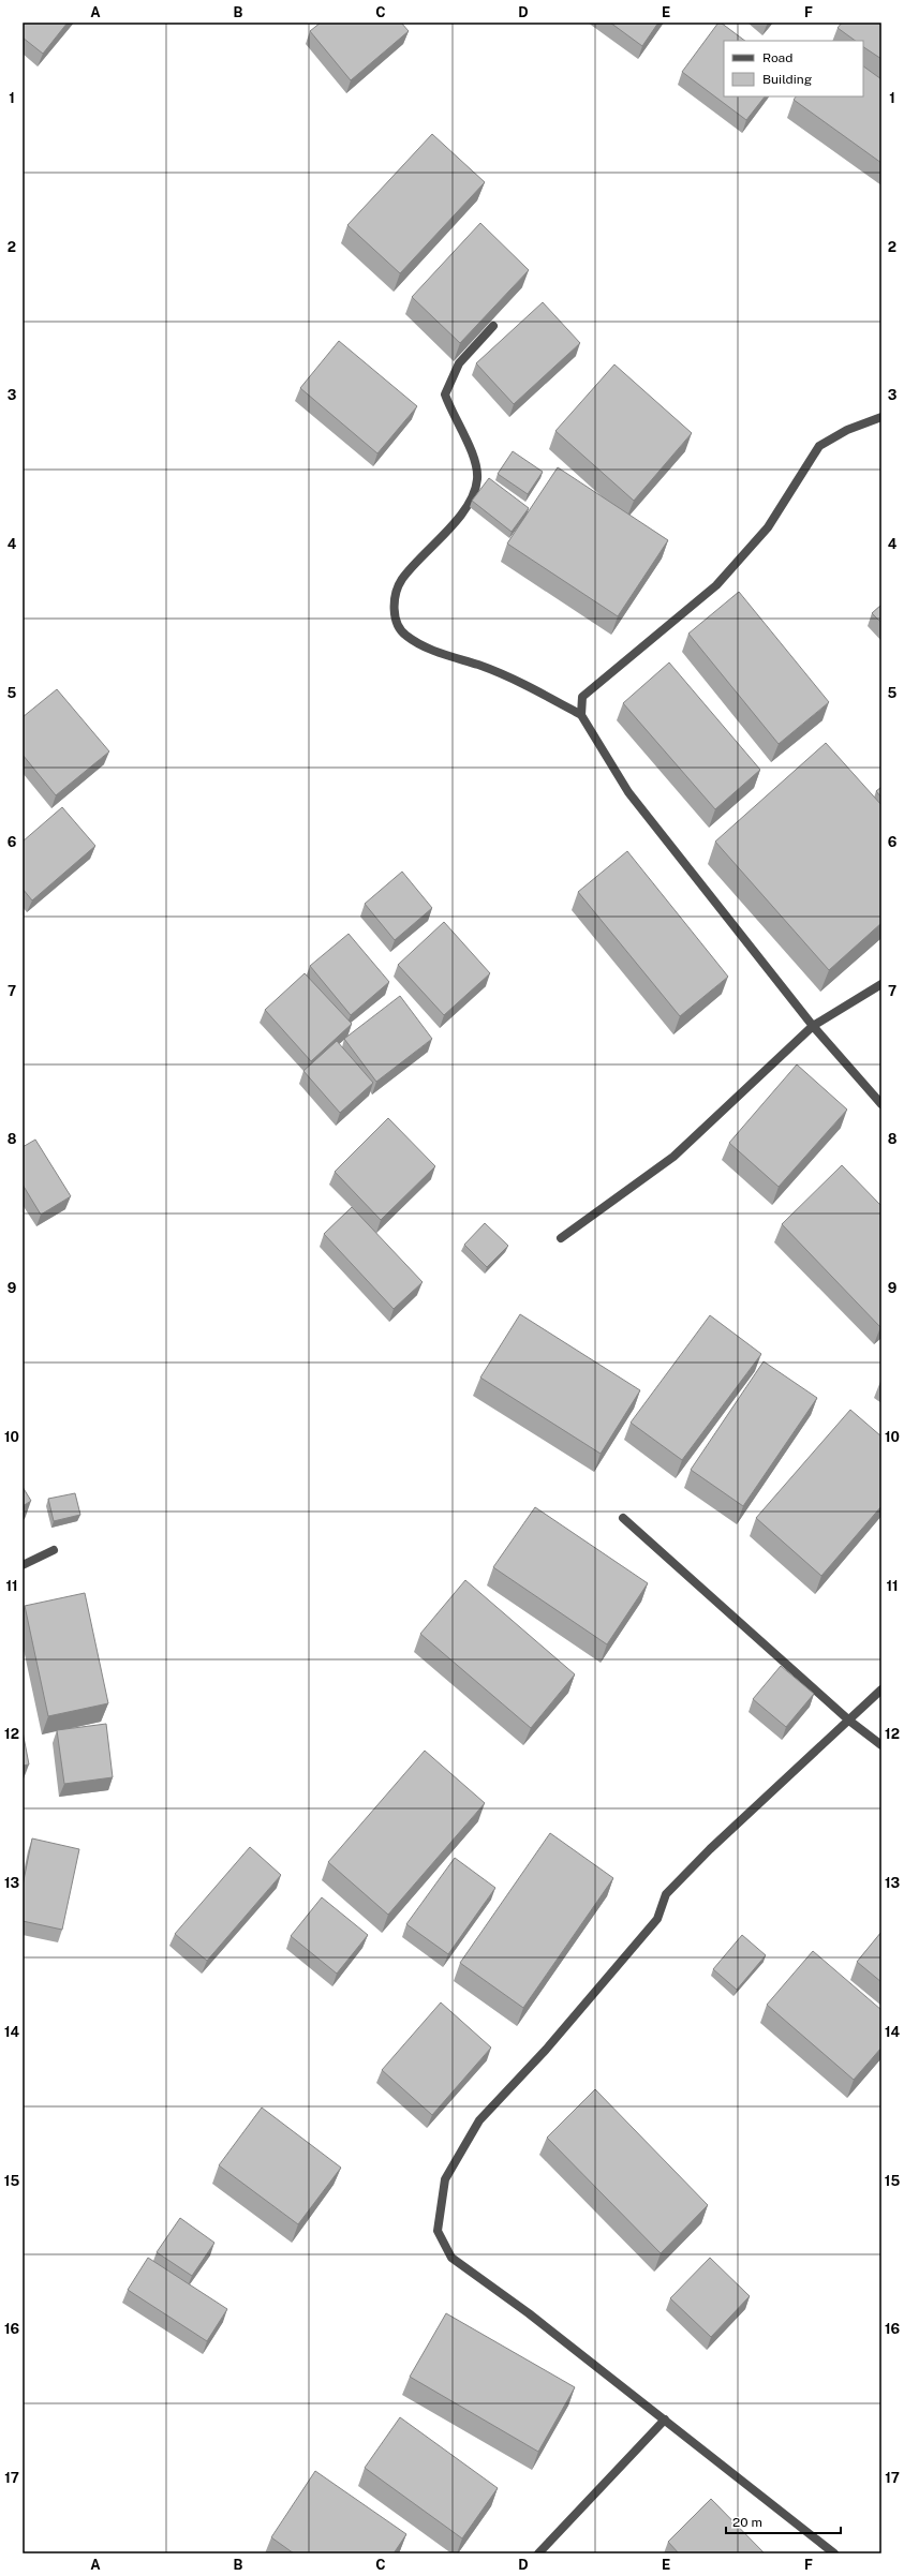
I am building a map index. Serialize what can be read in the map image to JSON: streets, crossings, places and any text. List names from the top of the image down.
{
  "legend": ["Road", "Building"],
  "scale_bar": "20 m",
  "grid": {
    "columns": [
      "A",
      "B",
      "C",
      "D",
      "E",
      "F"
    ],
    "rows": [
      "1",
      "2",
      "3",
      "4",
      "5",
      "6",
      "7",
      "8",
      "9",
      "10",
      "11",
      "12",
      "13",
      "14",
      "15",
      "16",
      "17"
    ]
  }
}
